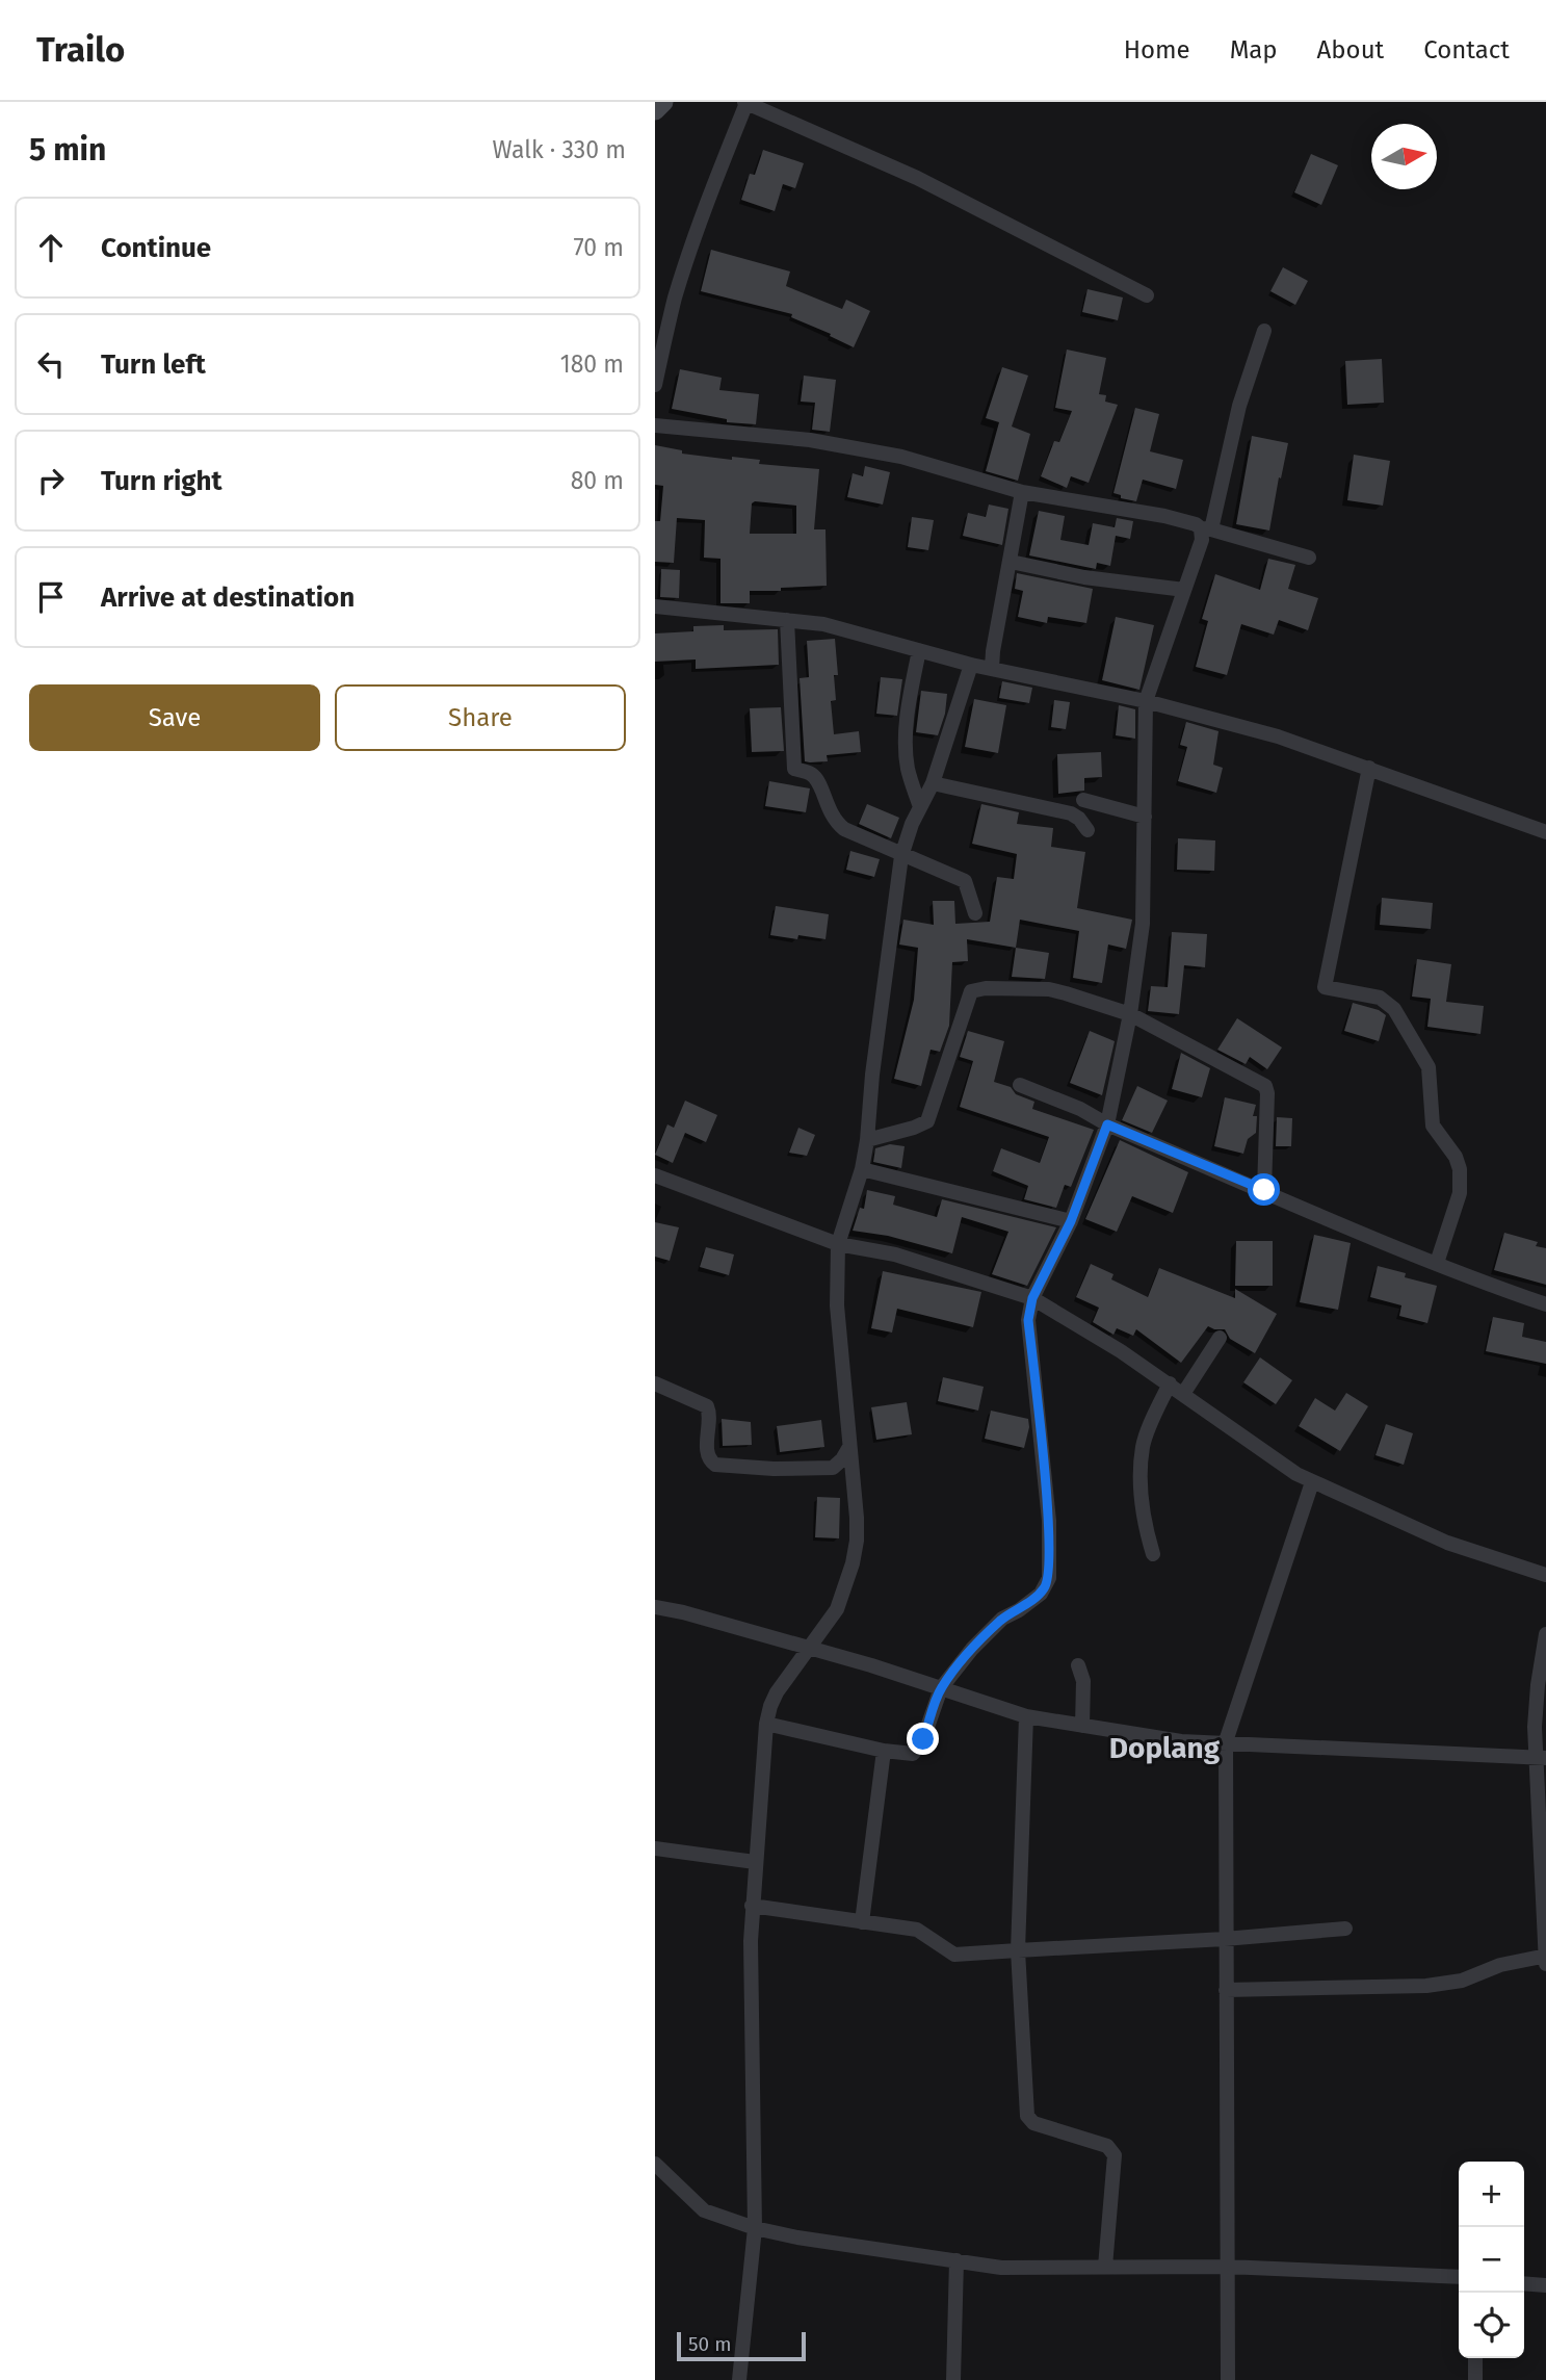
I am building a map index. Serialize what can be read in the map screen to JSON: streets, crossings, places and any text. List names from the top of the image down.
{
  "districts": ["Doplang"],
  "scale_bar": "50 m",
  "north": "right",
  "page": {
    "header": "Trailo",
    "nav": [
      "Home",
      "Map",
      "About",
      "Contact"
    ],
    "heading": ["5 min", "Walk · 330 m"],
    "list": [
      ["Continue", "70 m"],
      ["Turn left", "180 m"],
      ["Turn right", "80 m"],
      "Arrive at destination"
    ],
    "buttons": ["Save", "Share"],
    "map_buttons": ["+", "−"],
    "scale": "50 m"
  }
}
